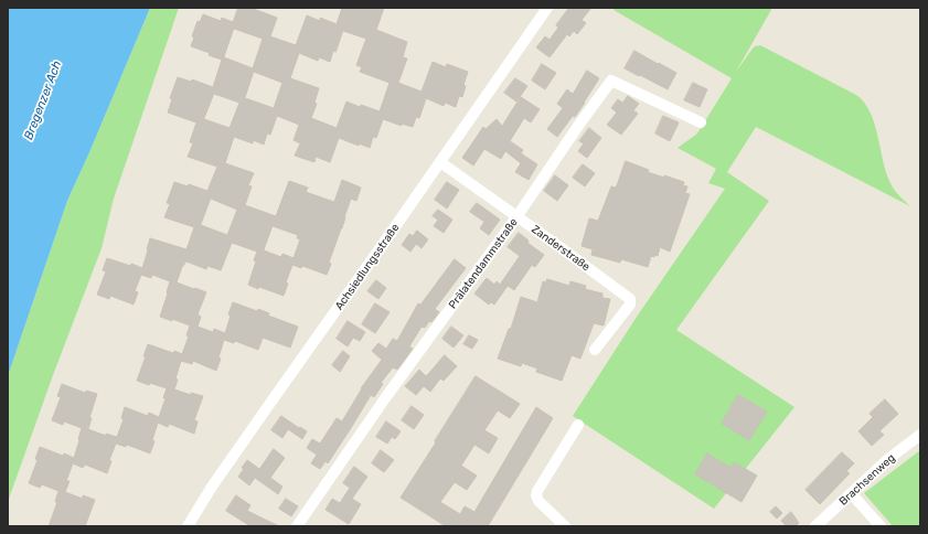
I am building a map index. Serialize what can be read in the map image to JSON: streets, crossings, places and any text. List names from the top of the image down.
{
  "streets": {
    "street": [
      "Zanderstraße",
      "Prälatendammstraße",
      "Achsiedlungsstraße",
      "Brachsenweg"
    ]
  },
  "crossings": [
    ["Zanderstraße", "Prälatendammstraße"],
    ["Zanderstraße", "Achsiedlungsstraße"]
  ],
  "water": ["Bregenzer Ach"]
}
